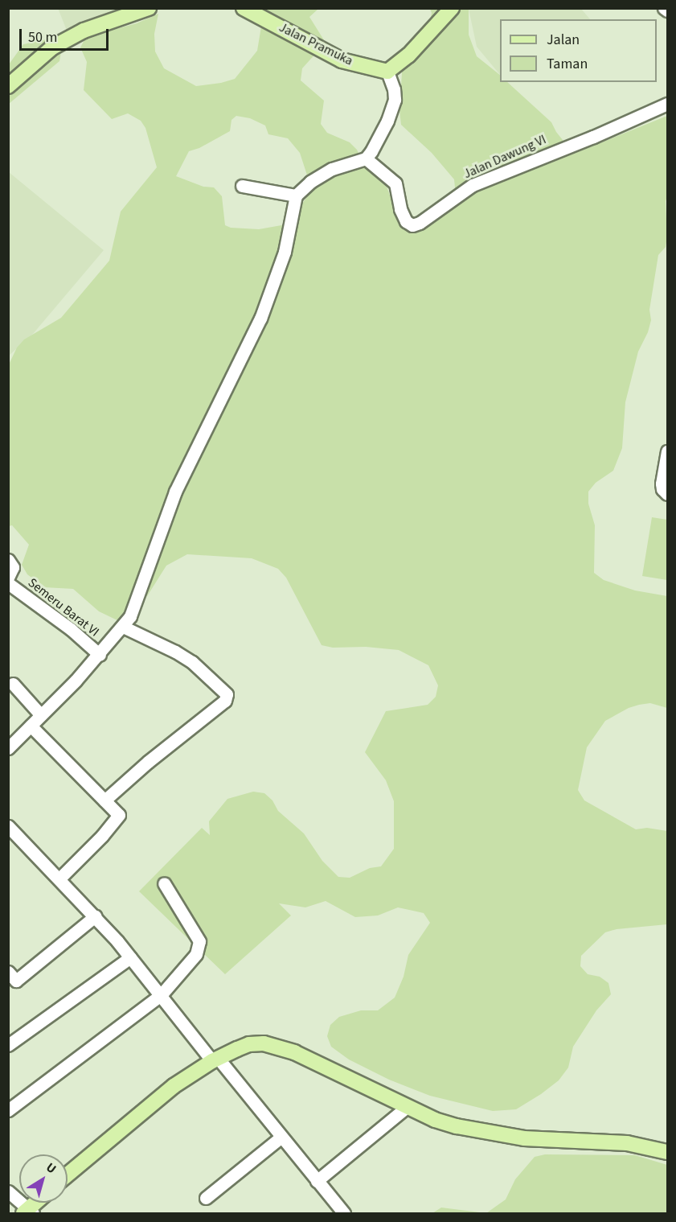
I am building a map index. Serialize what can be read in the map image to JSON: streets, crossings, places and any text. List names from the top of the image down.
{
  "streets": {
    "main road": ["Jalan Pramuka"],
    "street": ["Jalan Dawung VI", "Semeru Barat VI"]
  },
  "legend": ["Jalan", "Taman"],
  "scale_bar": "50 m",
  "north": "top right"
}
